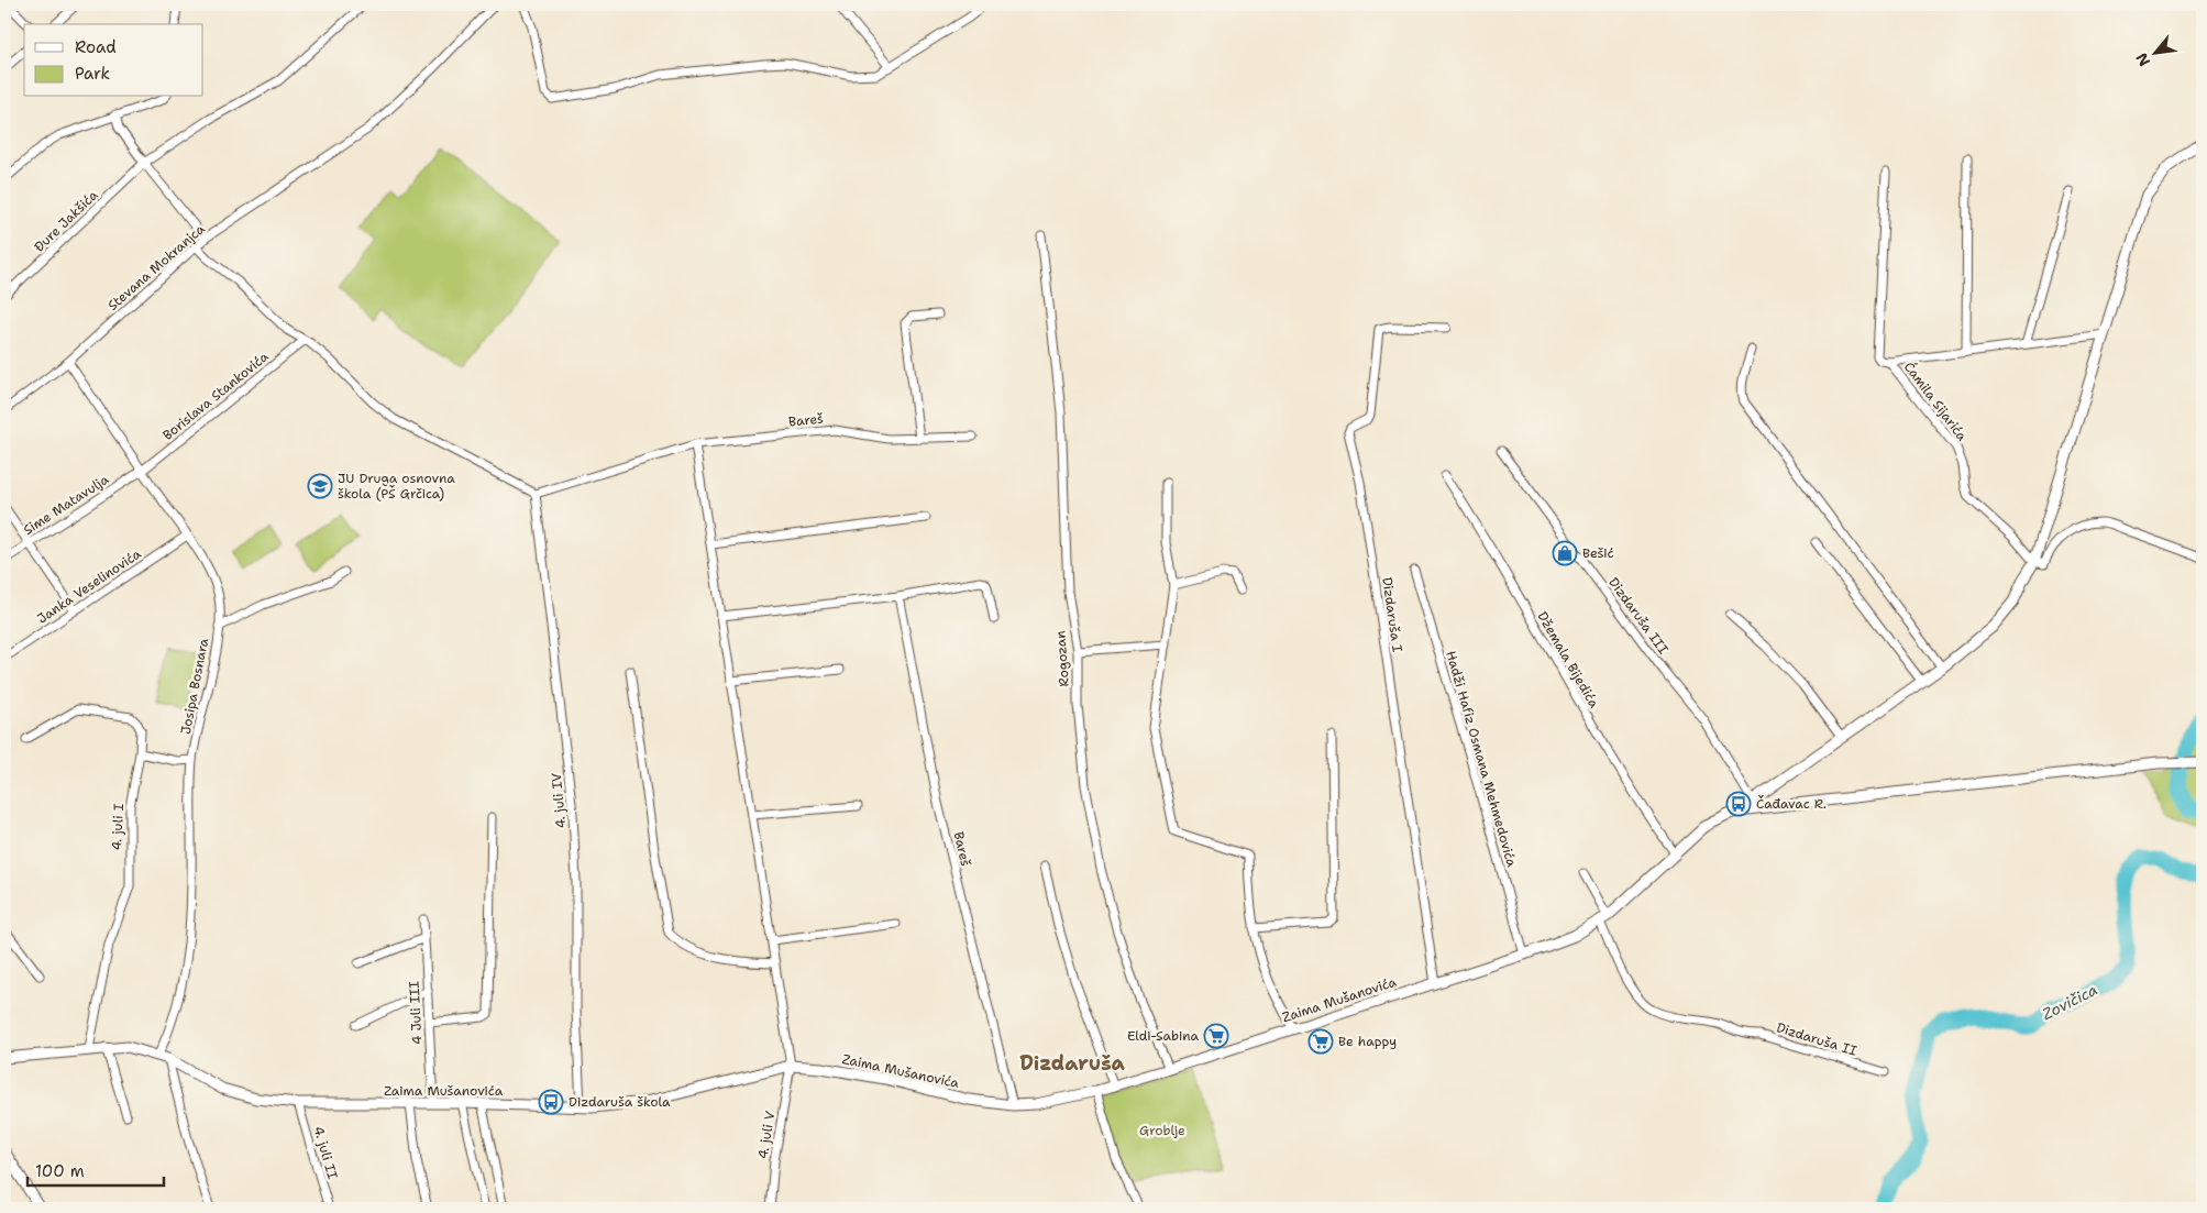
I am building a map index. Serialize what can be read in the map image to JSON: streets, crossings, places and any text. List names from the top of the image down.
{
  "streets": {
    "street": [
      "Đure Jakšića",
      "Stevana Mokranjca",
      "Borislava Stankovića",
      "Ćamila Sijarića",
      "Bareš",
      "Sime Matavulja",
      "Janka Veselinovića",
      "Dizdaruša I",
      "Dizdaruša III",
      "Rogozan",
      "Džemala Bijedića",
      "Josipa Bosnara",
      "Hadži Hafiz Osmana Mehmedovića",
      "4. juli IV",
      "4. juli I",
      "Zaima Mušanovića",
      "4 Juli III",
      "Dizdaruša II",
      "4. juli V",
      "4. juli II"
    ]
  },
  "crossings": [
    ["Stevana Mokranjca", "Josipa Bosnara"],
    ["Borislava Stankovića", "Sime Matavulja"],
    ["Borislava Stankovića", "Josipa Bosnara"],
    ["Ćamila Sijarića", "Zaima Mušanovića"],
    ["Bareš", "4. juli IV"],
    ["Bareš", "Zaima Mušanovića"],
    ["Sime Matavulja", "Josipa Bosnara"],
    ["Janka Veselinovića", "Josipa Bosnara"],
    ["Dizdaruša I", "Zaima Mušanovića"],
    ["Dizdaruša III", "Zaima Mušanovića"],
    ["Rogozan", "Zaima Mušanovića"],
    ["Džemala Bijedića", "Zaima Mušanovića"],
    ["Josipa Bosnara", "Zaima Mušanovića"],
    ["Hadži Hafiz Osmana Mehmedovića", "Zaima Mušanovića"],
    ["4. juli IV", "Zaima Mušanovića"],
    ["4. juli I", "Zaima Mušanovića"],
    ["Zaima Mušanovića", "4 Juli III"],
    ["Zaima Mušanovića", "Dizdaruša II"],
    ["Zaima Mušanovića", "4. juli V"],
    ["Zaima Mušanovića", "4. juli II"]
  ],
  "districts": ["Dizdaruša"],
  "water": ["Zovičica"],
  "parks": ["Groblje"],
  "places": {
    "school or university": ["JU Druga osnovna škola (PŠ Grčica)"],
    "shop": ["Bešić"],
    "bus stop": ["Čađavac R.", "Dizdaruša škola"],
    "supermarket": ["Eldi-Sabina", "Be happy"]
  },
  "legend": ["Road", "Park"],
  "scale_bar": "100 m",
  "north": "bottom left"
}
